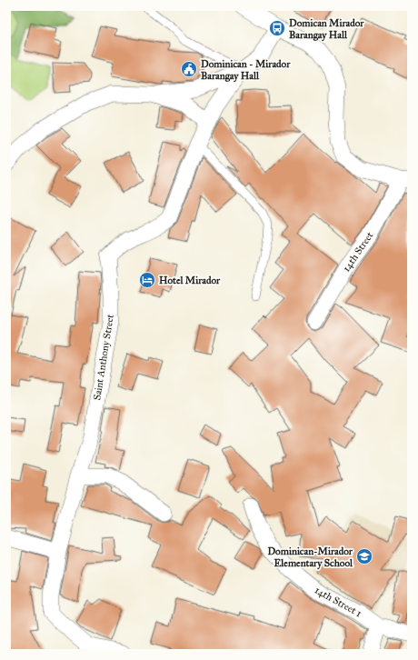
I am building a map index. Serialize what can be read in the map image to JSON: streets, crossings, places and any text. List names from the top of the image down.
{
  "streets": {
    "street": ["14th Street", "Saint Anthony Street", "14th Street 1"]
  },
  "places": {
    "bus stop": ["Domican Mirador Barangay Hall"],
    "public building": ["Dominican - Mirador Barangay Hall"],
    "hotel": ["Hotel Mirador"],
    "school or university": ["Dominican-Mirador Elementary School"]
  }
}
